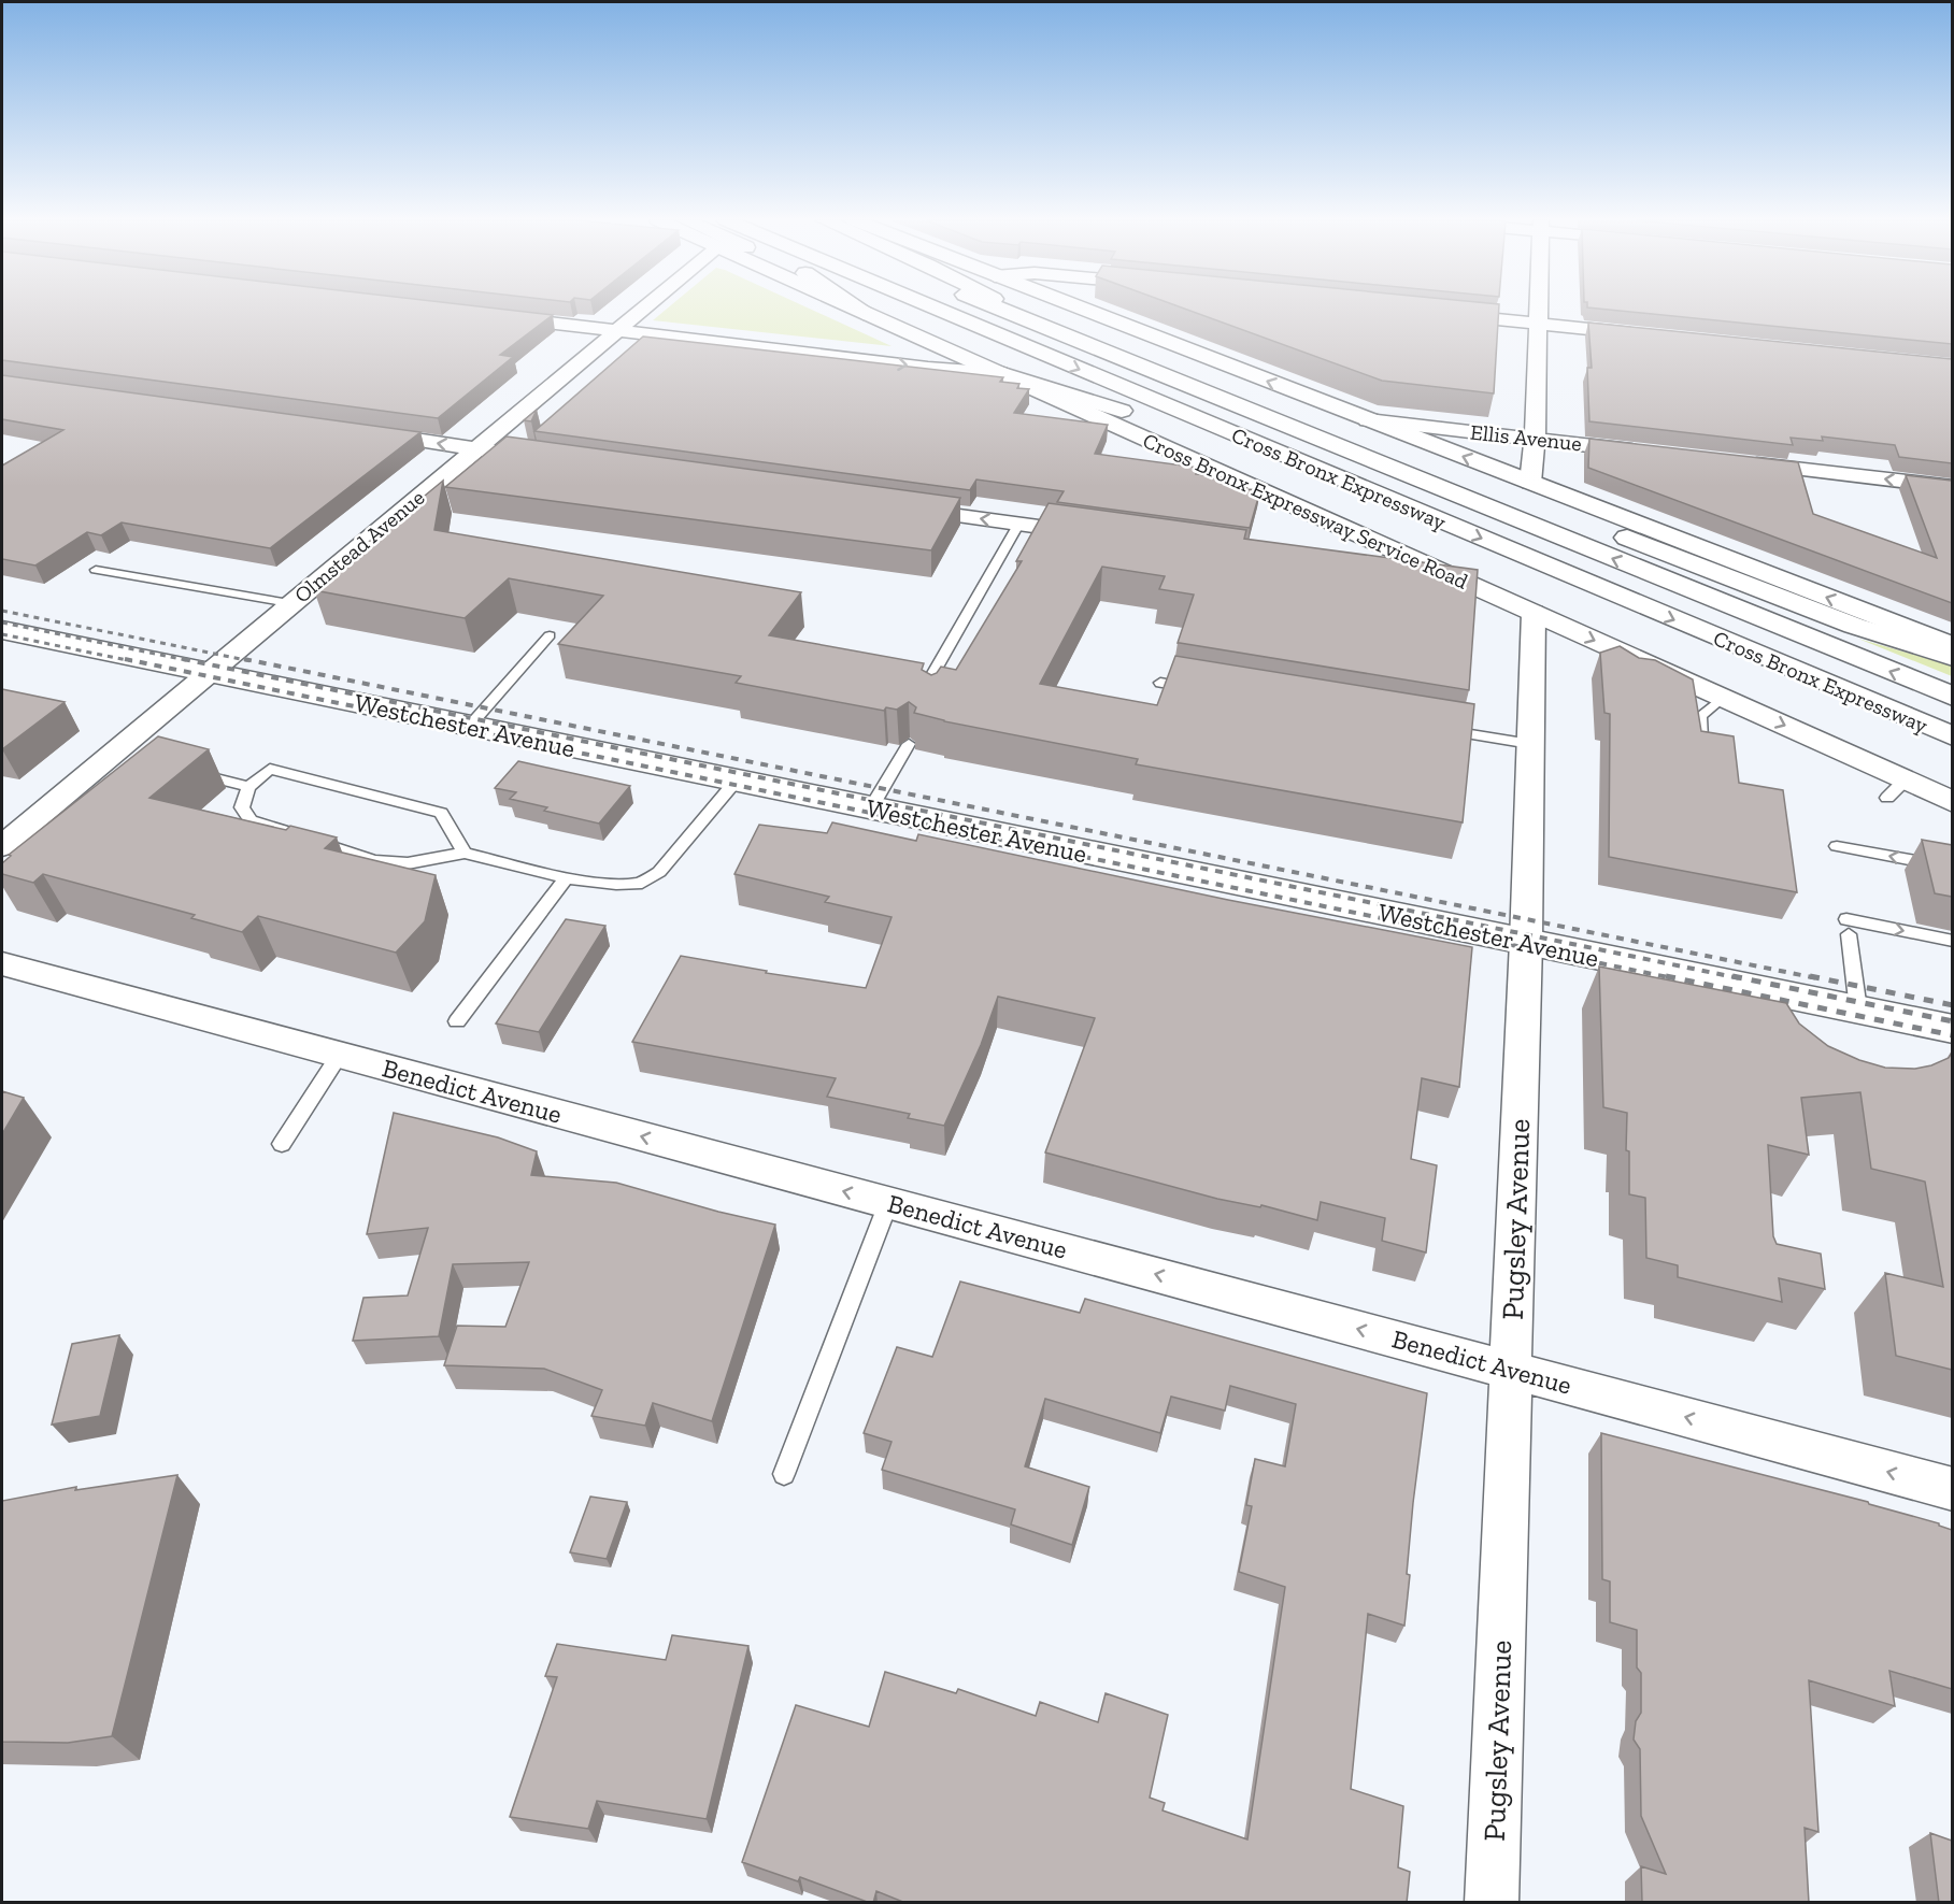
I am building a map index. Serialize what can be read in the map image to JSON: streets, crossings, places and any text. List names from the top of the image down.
{
  "streets": {
    "main road": ["Cross Bronx Expressway", "Cross Bronx Expressway Service Road", "Westchester Avenue"],
    "street": [
      "Ellis Avenue",
      "Olmstead Avenue",
      "Benedict Avenue",
      "Pugsley Avenue"
    ]
  },
  "crossings": [
    ["Cross Bronx Expressway Service Road", "Pugsley Avenue"],
    ["Olmstead Avenue", "Westchester Avenue"],
    ["Westchester Avenue", "Pugsley Avenue"],
    ["Benedict Avenue", "Pugsley Avenue"]
  ],
  "one_way": ["Benedict Avenue"]
}
